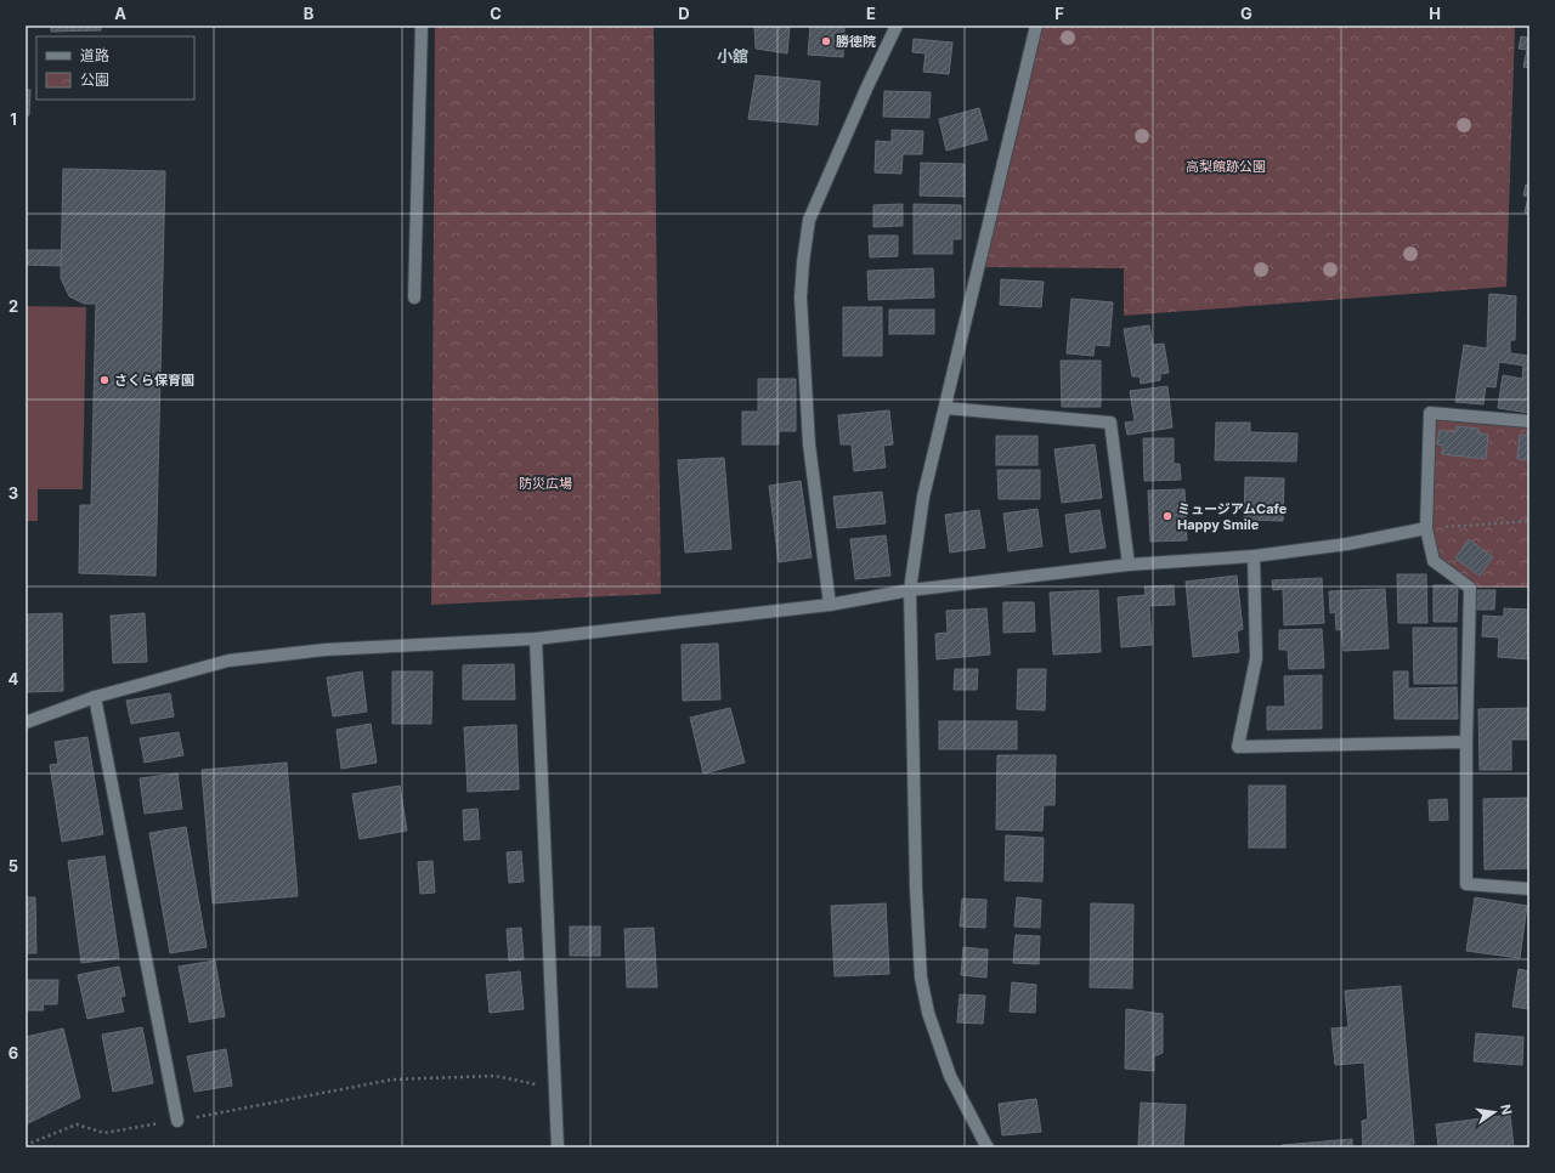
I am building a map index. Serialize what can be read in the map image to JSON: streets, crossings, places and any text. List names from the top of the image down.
{
  "districts": ["小舘"],
  "parks": ["高梨館跡公園", "防災広場"],
  "places": ["勝徳院", "さくら保育園", "ミュージアムCafe Happy Smile"],
  "legend": ["道路", "公園"],
  "north": "right",
  "grid": {
    "columns": [
      "A",
      "B",
      "C",
      "D",
      "E",
      "F",
      "G",
      "H"
    ],
    "rows": [
      "1",
      "2",
      "3",
      "4",
      "5",
      "6"
    ]
  }
}
